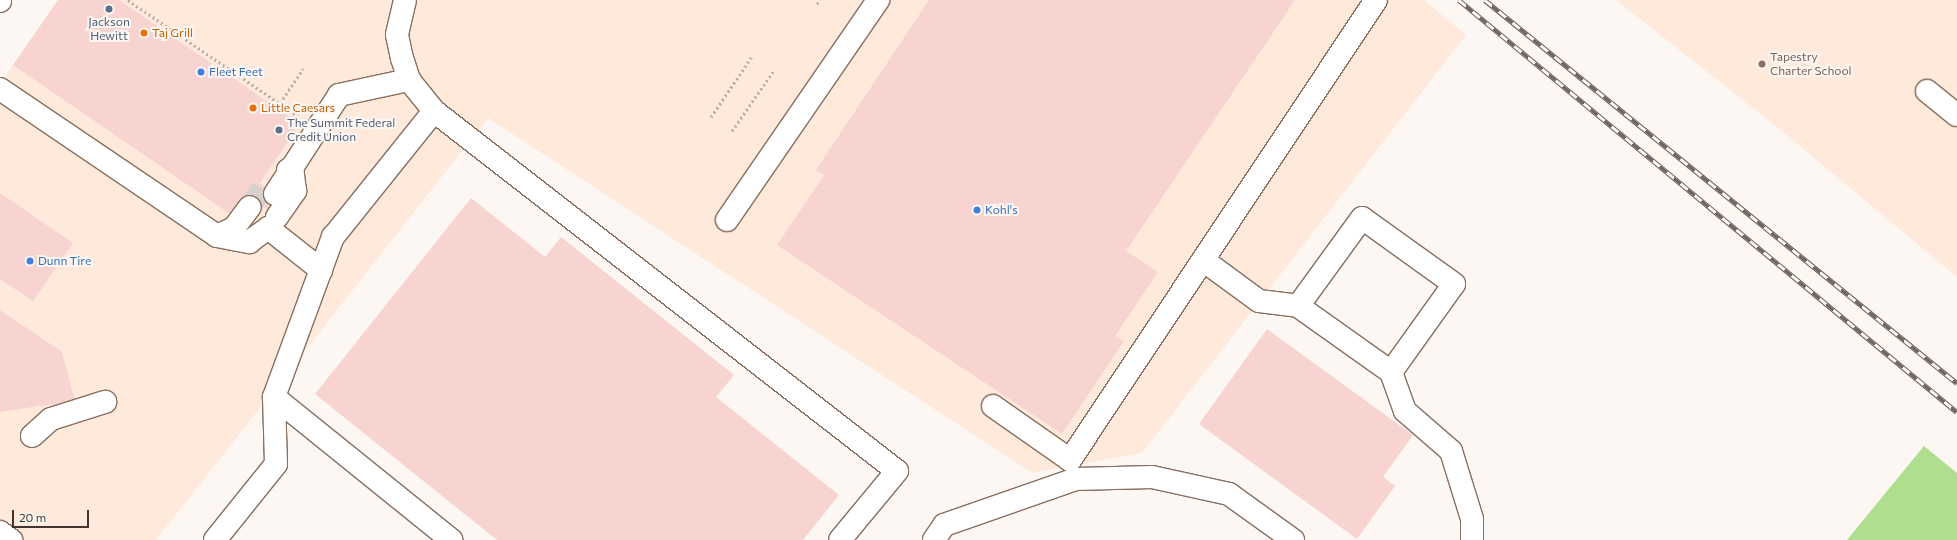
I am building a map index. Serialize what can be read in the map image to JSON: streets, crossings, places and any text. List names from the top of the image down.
{
  "places": [
    "Jackson Hewitt",
    "Taj Grill",
    "Tapestry Charter School",
    "Fleet Feet",
    "Little Caesars",
    "The Summit Federal Credit Union",
    "Kohl's",
    "Dunn Tire"
  ],
  "scale_bar": "20 m"
}
